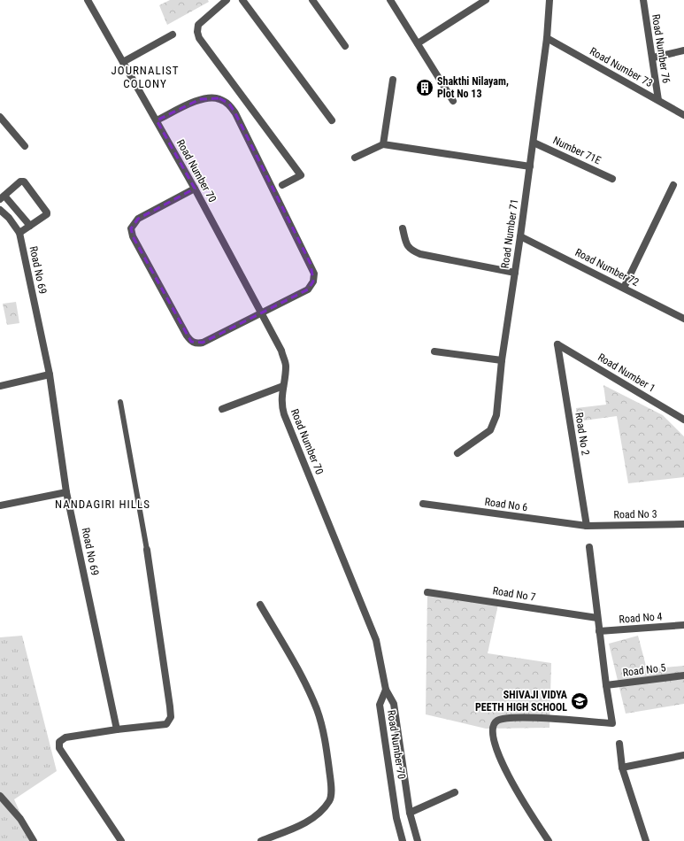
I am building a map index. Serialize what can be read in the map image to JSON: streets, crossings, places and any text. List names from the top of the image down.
{
  "streets": {
    "street": [
      "Road Number 76",
      "Road Number 73",
      "Number 71E",
      "Road Number 70",
      "Road Number 71",
      "Road Number 72",
      "Road No 69",
      "Road Number 1",
      "Road No 2",
      "Road No 6",
      "Road No 3",
      "Road No 7",
      "Road No 4",
      "Road No 5"
    ]
  },
  "crossings": [
    ["Road Number 76", "Road Number 73"],
    ["Road Number 73", "Road Number 71"],
    ["Number 71E", "Road Number 71"],
    ["Road Number 71", "Road Number 72"],
    ["Road Number 1", "Road No 2"],
    ["Road No 2", "Road No 6"],
    ["Road No 2", "Road No 3"],
    ["Road No 6", "Road No 3"]
  ],
  "districts": ["JOURNALIST COLONY", "NANDAGIRI HILLS"],
  "places": {
    "building": ["Shakthi Nilayam, Plot No 13"],
    "school or university": ["SHIVAJI VIDYA PEETH HIGH SCHOOL"]
  }
}
